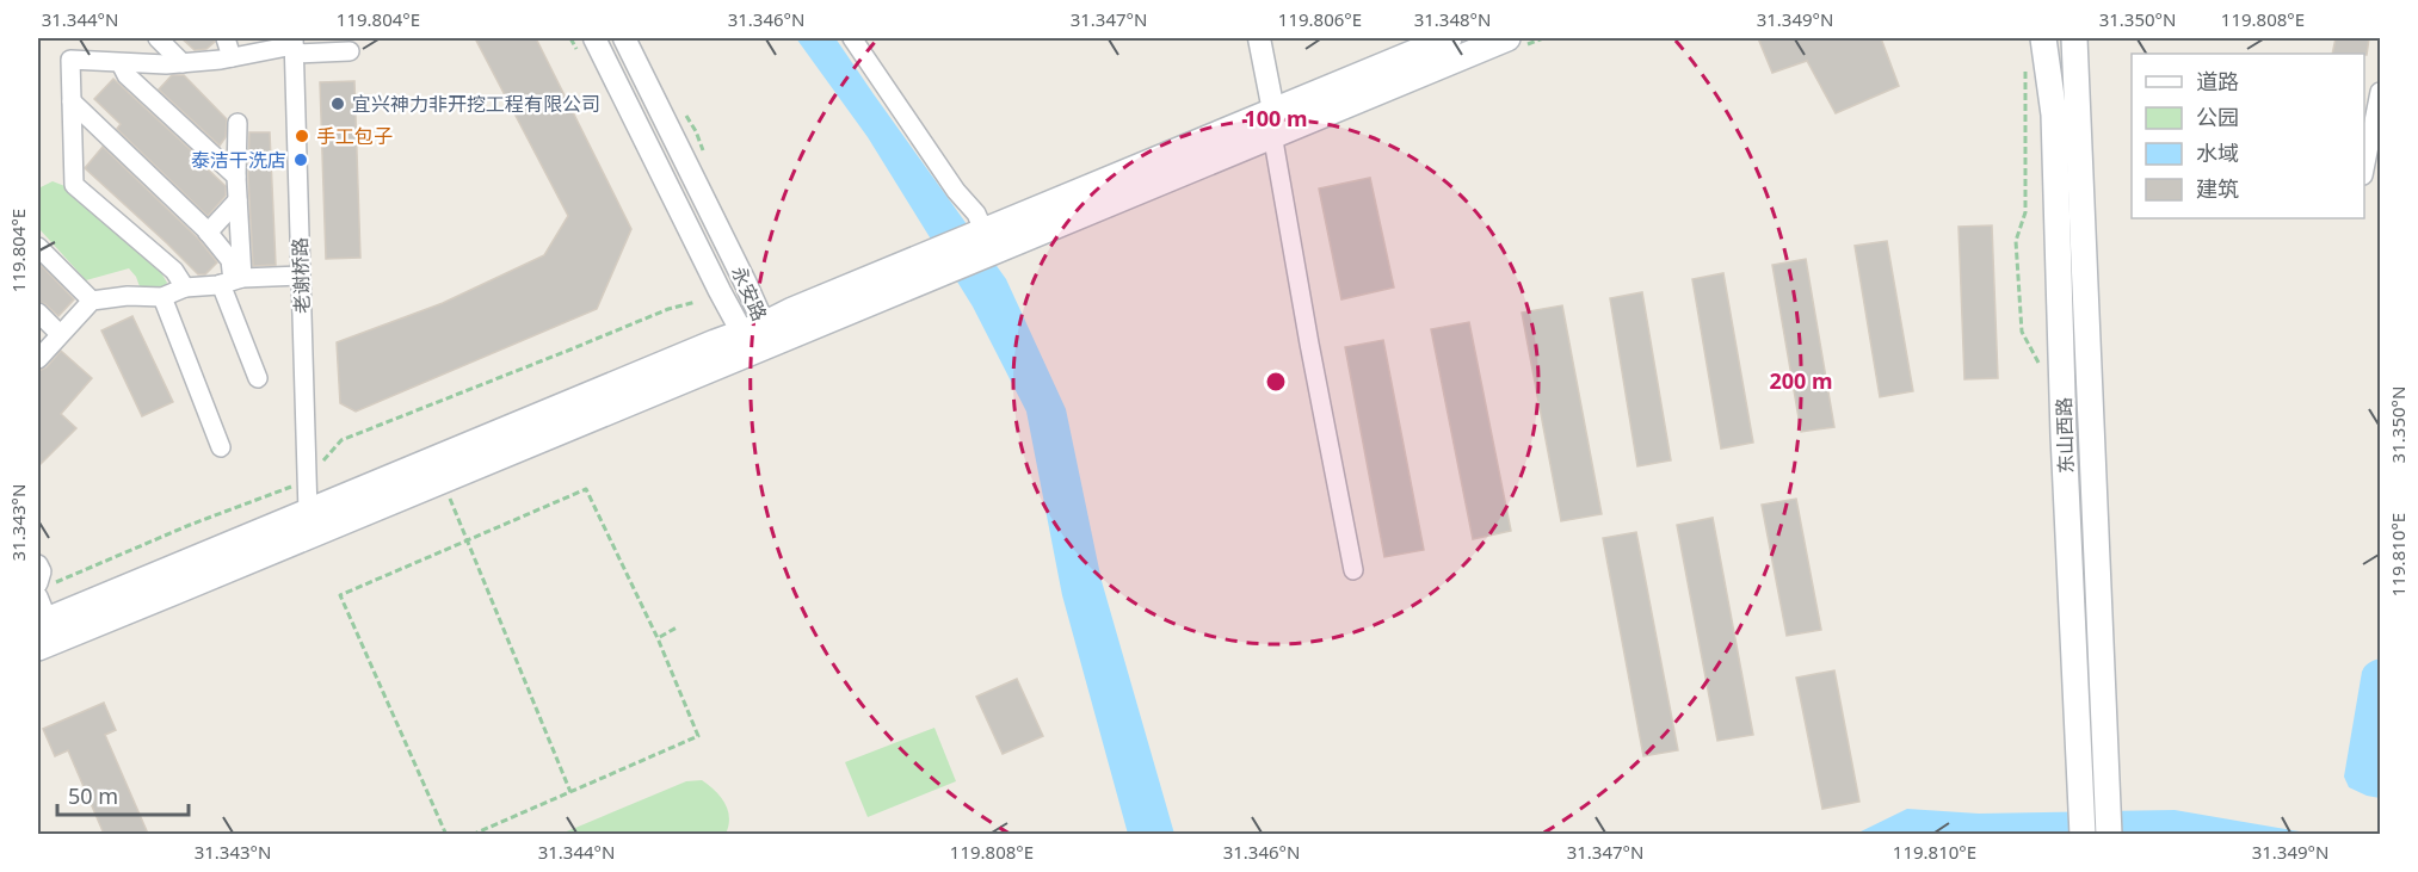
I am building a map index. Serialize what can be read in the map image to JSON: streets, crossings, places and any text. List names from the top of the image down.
{
  "streets": {
    "main road": ["东山西路"],
    "street": ["老谢桥路", "永安路"]
  },
  "places": ["宜兴神力非开挖工程有限公司", "手工包子", "泰洁干洗店"],
  "legend": [
    "道路",
    "公园",
    "水域",
    "建筑"
  ],
  "scale_bar": "50 m",
  "coordinates": [
    "31.344°N",
    "119.804°E",
    "31.346°N",
    "31.347°N",
    "119.806°E",
    "31.348°N",
    "31.349°N",
    "31.350°N",
    "119.808°E",
    "31.343°N",
    "119.810°E"
  ],
  "rings": ["100 m", "200 m"]
}
